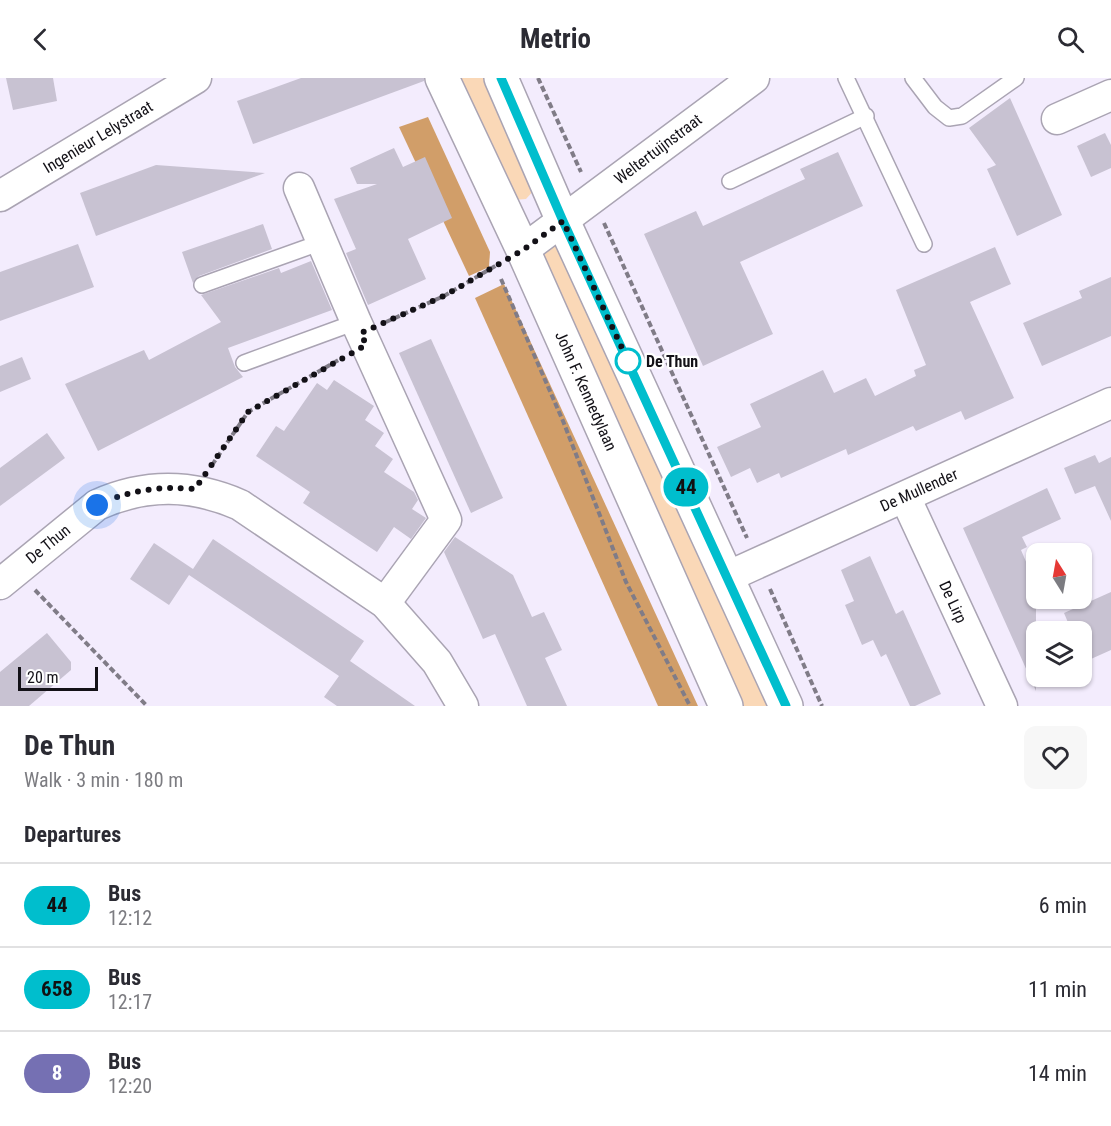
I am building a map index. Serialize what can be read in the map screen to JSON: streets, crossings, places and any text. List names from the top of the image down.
{
  "streets": {
    "street": [
      "Ingenieur Lelystraat",
      "Weltertuijnstraat",
      "John F. Kennedylaan",
      "De Mullender",
      "De Thun",
      "De Lirp"
    ]
  },
  "crossings": [
    ["Weltertuijnstraat", "John F. Kennedylaan"],
    ["De Mullender", "De Lirp"]
  ],
  "places": ["De Thun"],
  "lines": ["bus line 44"],
  "scale_bar": "20 m",
  "north": "top",
  "page": {
    "header": "Metrio",
    "on_map": "44",
    "scale": "20 m",
    "heading": [
      ["De Thun", "Walk · 3 min · 180 m"],
      "Departures"
    ],
    "list": [
      {
        "mark": "44",
        "name": "Bus",
        "note": "12:12",
        "value": "6 min"
      },
      {
        "mark": "658",
        "name": "Bus",
        "note": "12:17",
        "value": "11 min"
      },
      {
        "mark": "8",
        "name": "Bus",
        "note": "12:20",
        "value": "14 min"
      }
    ]
  }
}
